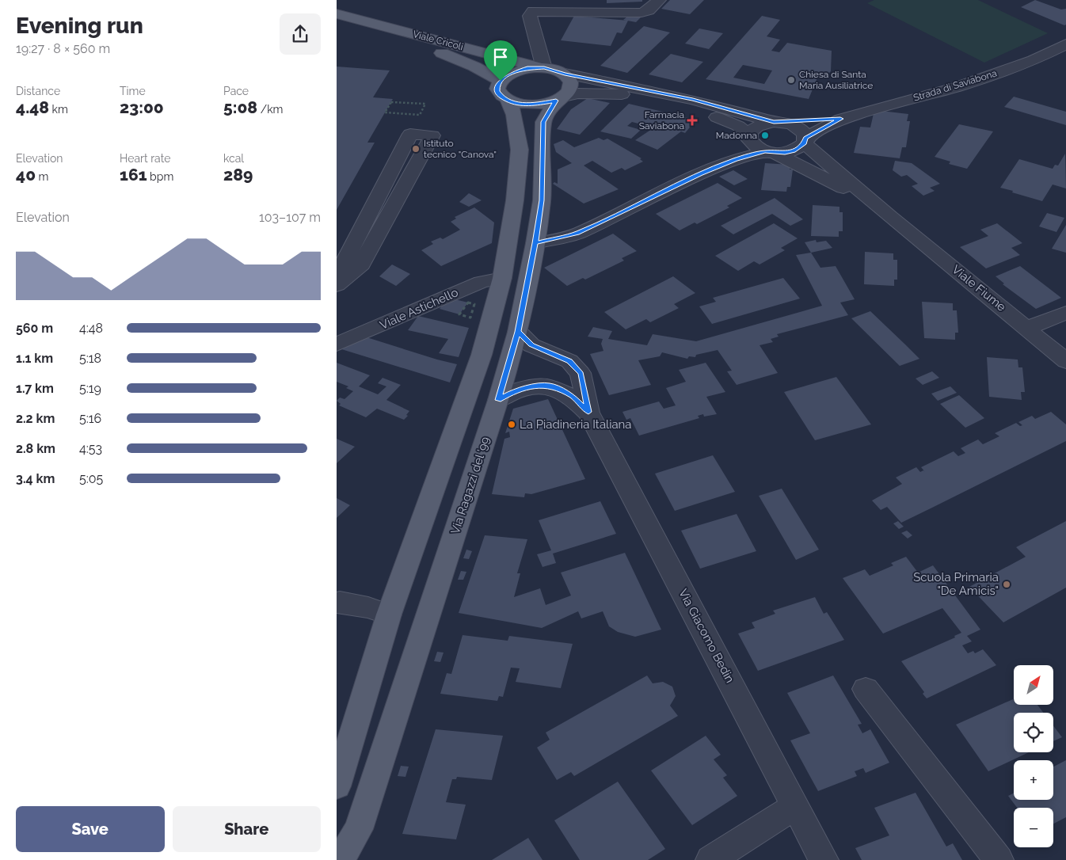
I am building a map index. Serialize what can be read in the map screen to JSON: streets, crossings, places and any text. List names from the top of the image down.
{
  "streets": {
    "main road": ["Viale Cricoli", "Via Ragazzi del '99"],
    "street": [
      "Strada di Saviabona",
      "Viale Fiume",
      "Viale Astichello",
      "Via Giacomo Bedin"
    ]
  },
  "crossings": [
    ["Viale Cricoli", "Strada di Saviabona"],
    ["Viale Cricoli", "Viale Fiume"],
    ["Strada di Saviabona", "Viale Fiume"],
    ["Via Ragazzi del '99", "Via Giacomo Bedin"]
  ],
  "places": {
    "other": [
      "Chiesa di Santa Maria Ausiliatrice",
      "Madonna",
      "Istituto tecnico \"Canova\"",
      "La Piadineria Italiana",
      "Scuola Primaria \"De Amicis\""
    ],
    "health": ["Farmacia Saviabona"]
  },
  "north": "top right",
  "page": {
    "heading": ["Evening run", "19:27 · 8 × 560 m"],
    "stats": [
      ["Distance", "4.48 km"],
      ["Time", "23:00"],
      ["Pace", "5:08 /km"],
      ["Elevation", "40 m"],
      ["Heart rate", "161 bpm"],
      ["kcal", "289"]
    ],
    "chart": ["Elevation", "103–107 m"],
    "list": [
      {
        "name": "560 m",
        "note": "4:48"
      },
      {
        "name": "1.1 km",
        "note": "5:18"
      },
      {
        "name": "1.7 km",
        "note": "5:19"
      },
      {
        "name": "2.2 km",
        "note": "5:16"
      },
      {
        "name": "2.8 km",
        "note": "4:53"
      },
      {
        "name": "3.4 km",
        "note": "5:05"
      }
    ],
    "map_buttons": ["+", "−"],
    "buttons": ["Save", "Share"]
  }
}
